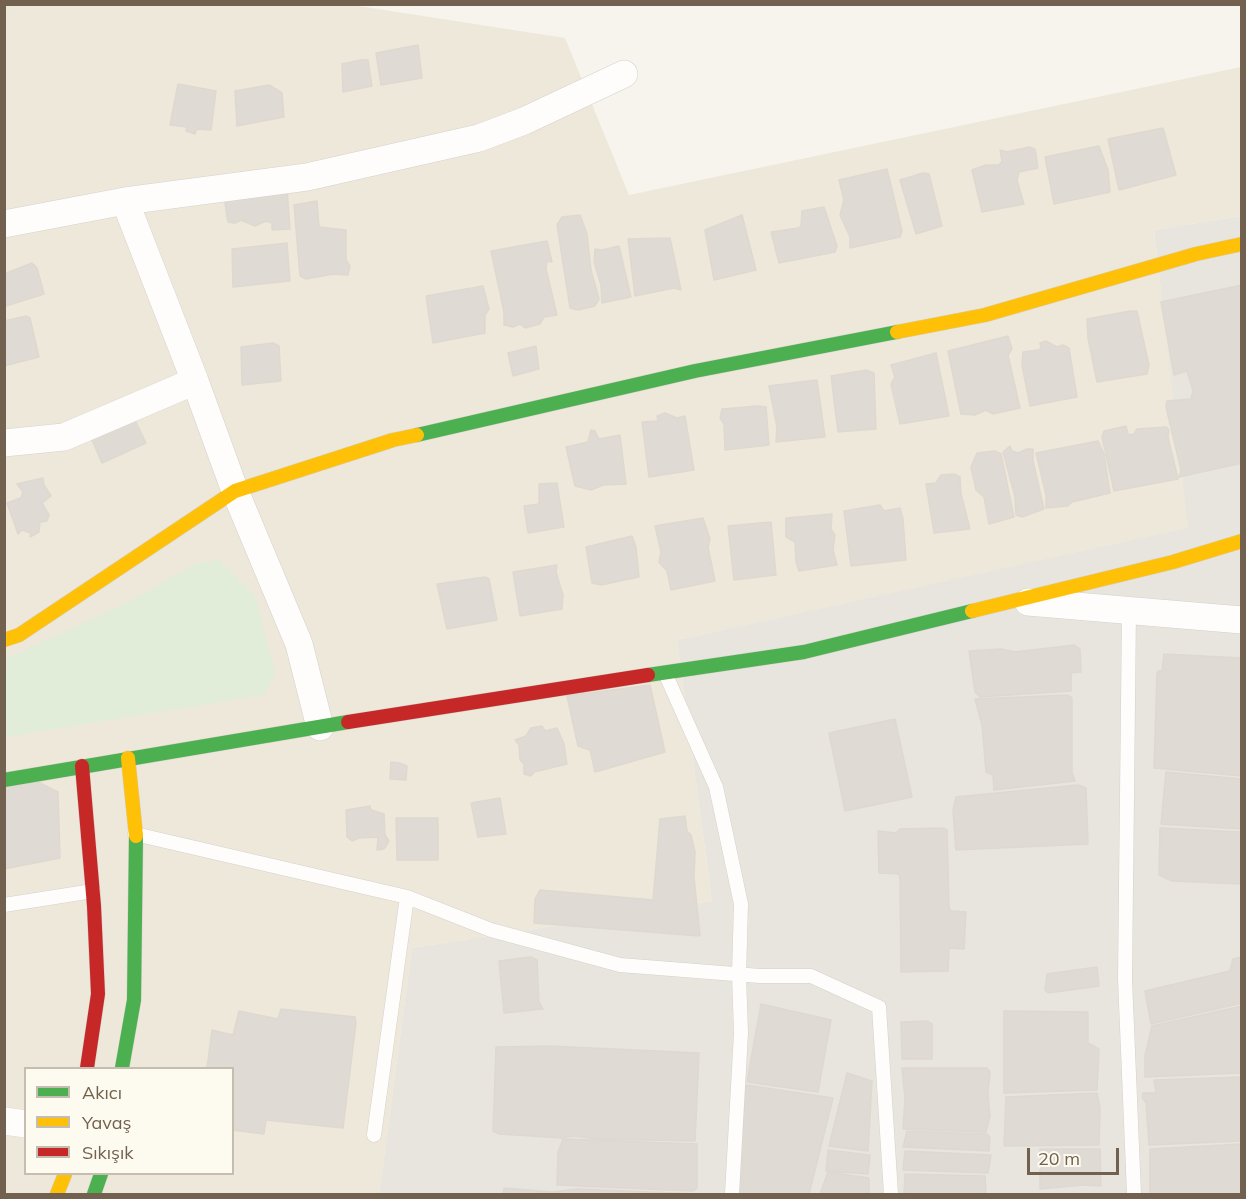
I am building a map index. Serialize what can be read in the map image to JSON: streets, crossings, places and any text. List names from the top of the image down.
{
  "legend": ["Akıcı", "Yavaş", "Sıkışık"],
  "scale_bar": "20 m"
}
